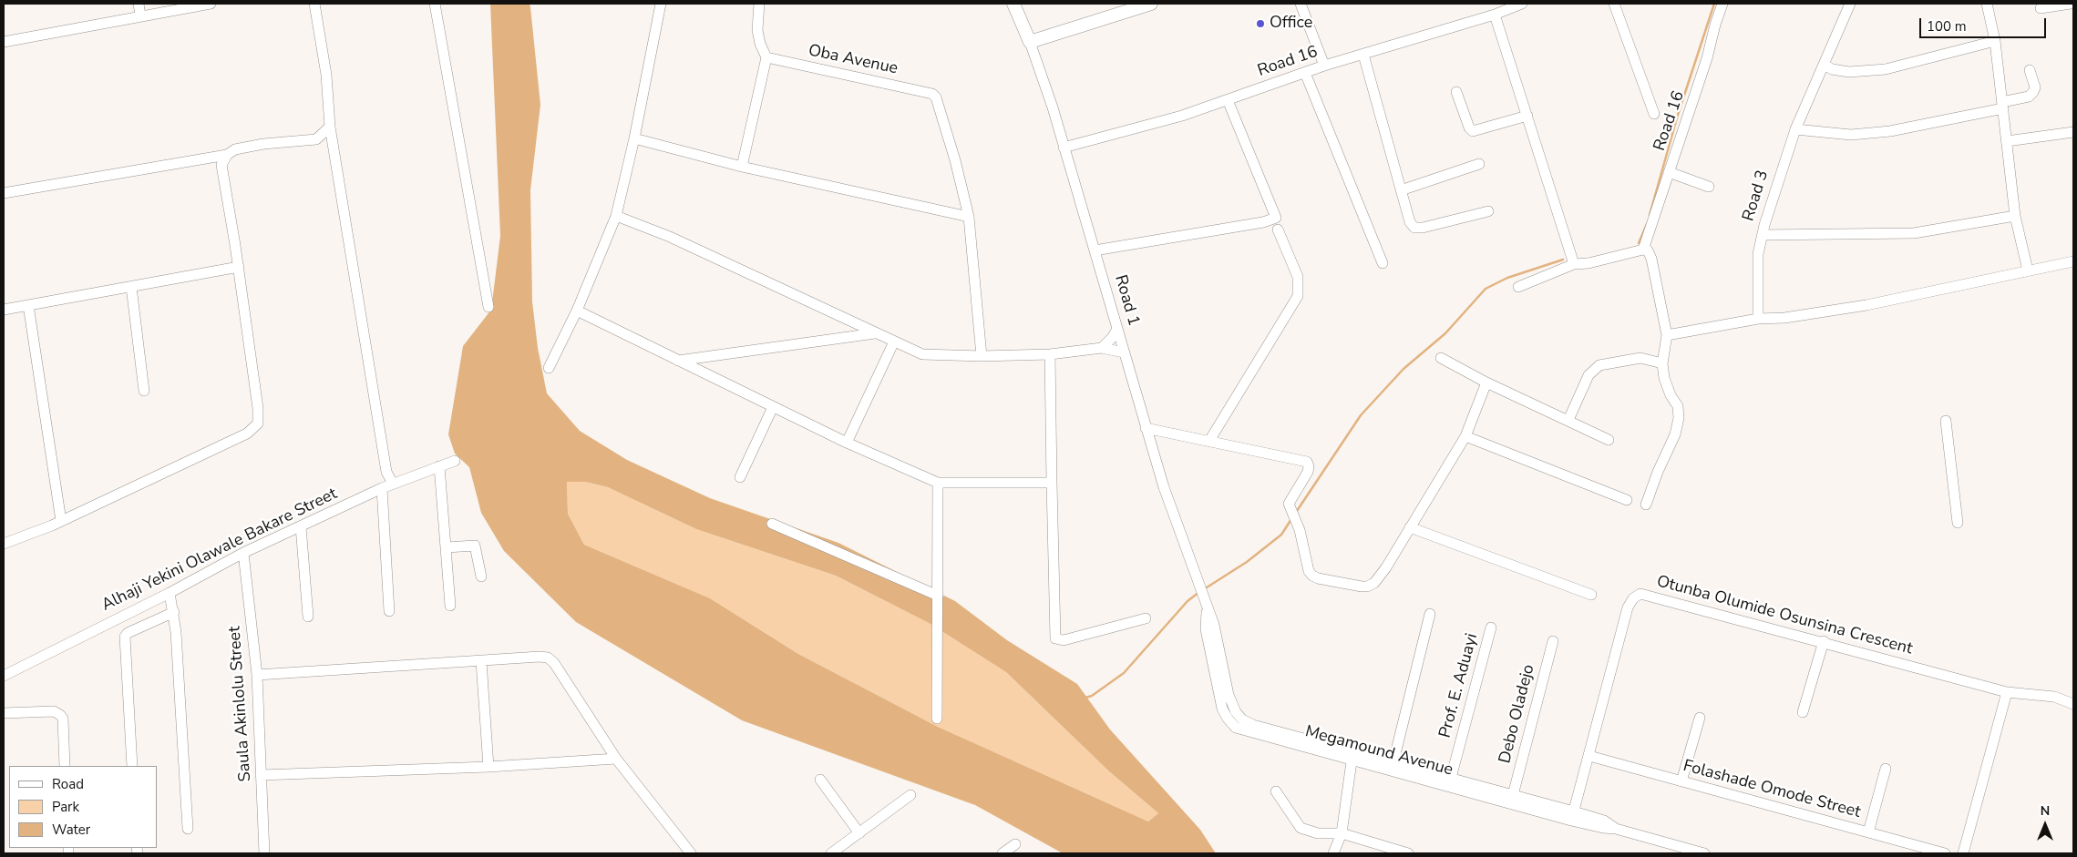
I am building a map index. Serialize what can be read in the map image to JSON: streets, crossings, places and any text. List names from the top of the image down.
{
  "streets": {
    "street": [
      "Oba Avenue",
      "Road 16",
      "Road 3",
      "Road 1",
      "Alhaji Yekini Olawale Bakare Street",
      "Otunba Olumide Osunsina Crescent",
      "Prof. E. Aduayi",
      "Saula Akinlolu Street",
      "Debo Oladejo",
      "Megamound Avenue",
      "Folashade Omode Street"
    ]
  },
  "crossings": [
    ["Road 16", "Road 1"],
    ["Road 1", "Megamound Avenue"],
    ["Alhaji Yekini Olawale Bakare Street", "Saula Akinlolu Street"],
    ["Otunba Olumide Osunsina Crescent", "Megamound Avenue"],
    ["Otunba Olumide Osunsina Crescent", "Folashade Omode Street"],
    ["Prof. E. Aduayi", "Megamound Avenue"],
    ["Debo Oladejo", "Megamound Avenue"]
  ],
  "places": ["Office"],
  "legend": ["Road", "Park", "Water"],
  "scale_bar": "100 m",
  "north": "top"
}
